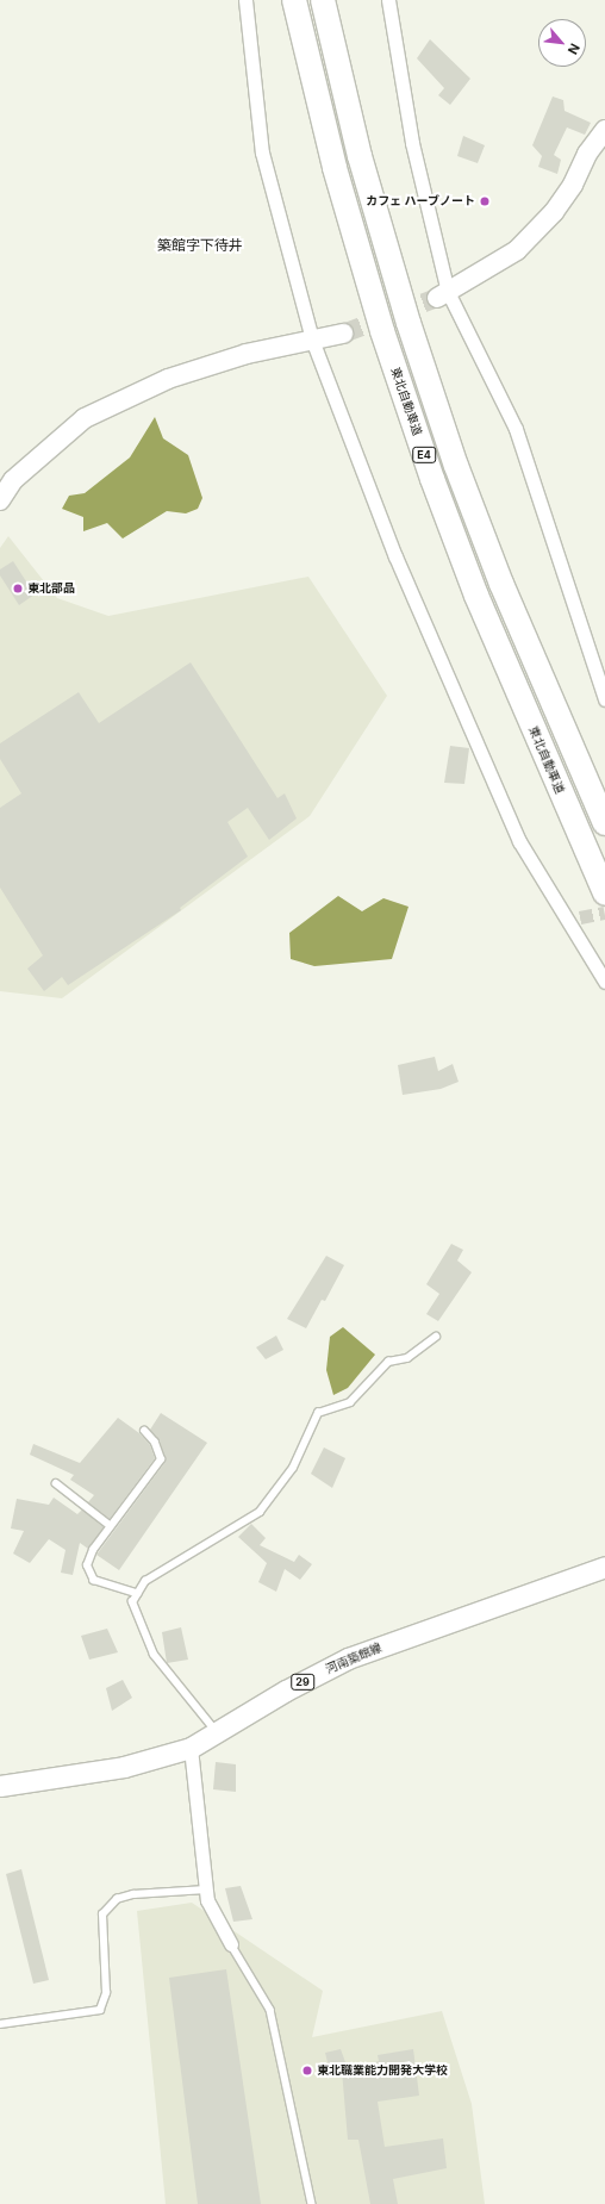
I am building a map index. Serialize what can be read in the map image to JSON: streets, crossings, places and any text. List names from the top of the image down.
{
  "streets": {
    "highway": ["東北自動車道", "E4"],
    "main road": ["河南築館線", "29"]
  },
  "districts": ["築館字下待井"],
  "places": ["カフェ ハーブノート", "東北部品", "東北職業能力開発大学校"],
  "north": "bottom right"
}
